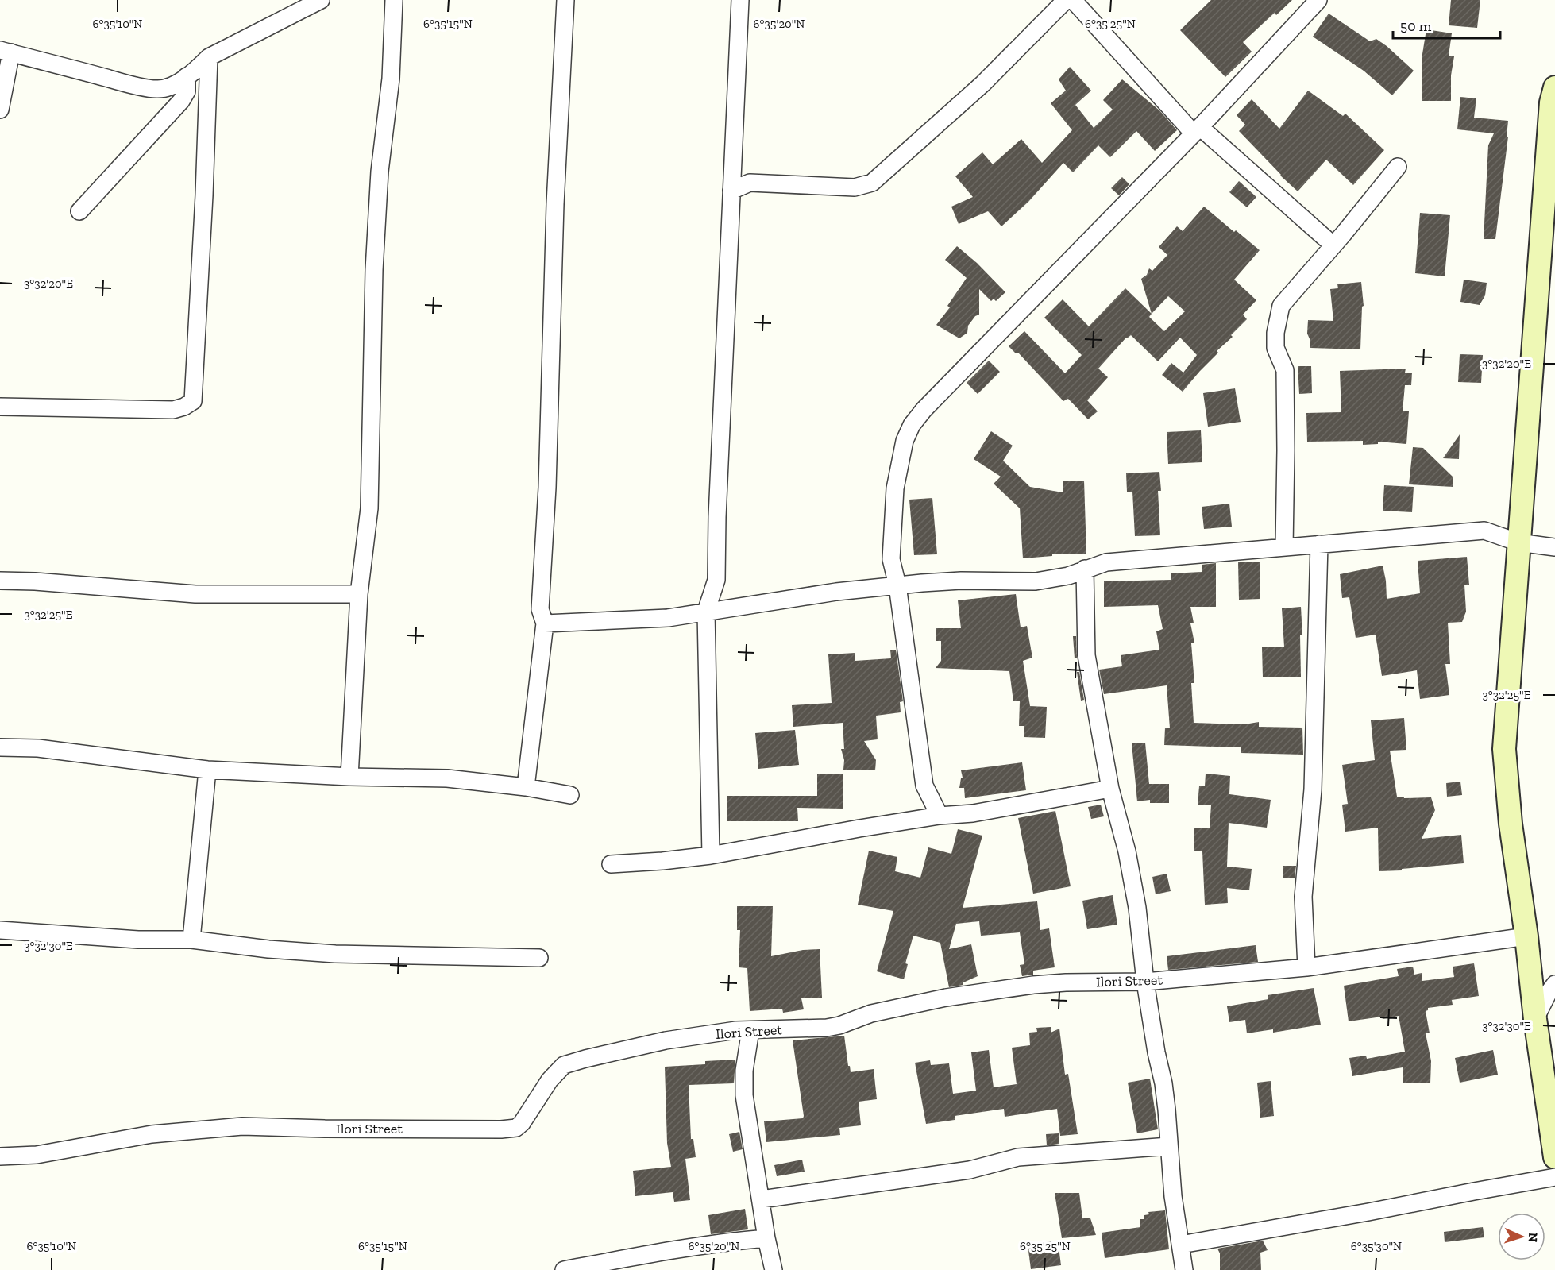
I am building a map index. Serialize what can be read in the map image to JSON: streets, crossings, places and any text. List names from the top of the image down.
{
  "streets": {
    "street": ["Ilori Street"]
  },
  "scale_bar": "50 m",
  "north": "right",
  "coordinates": [
    "6°35'10\"N",
    "6°35'15\"N",
    "6°35'20\"N",
    "6°35'25\"N",
    "3°32'20\"E",
    "3°32'25\"E",
    "3°32'30\"E",
    "6°35'30\"N"
  ]
}
